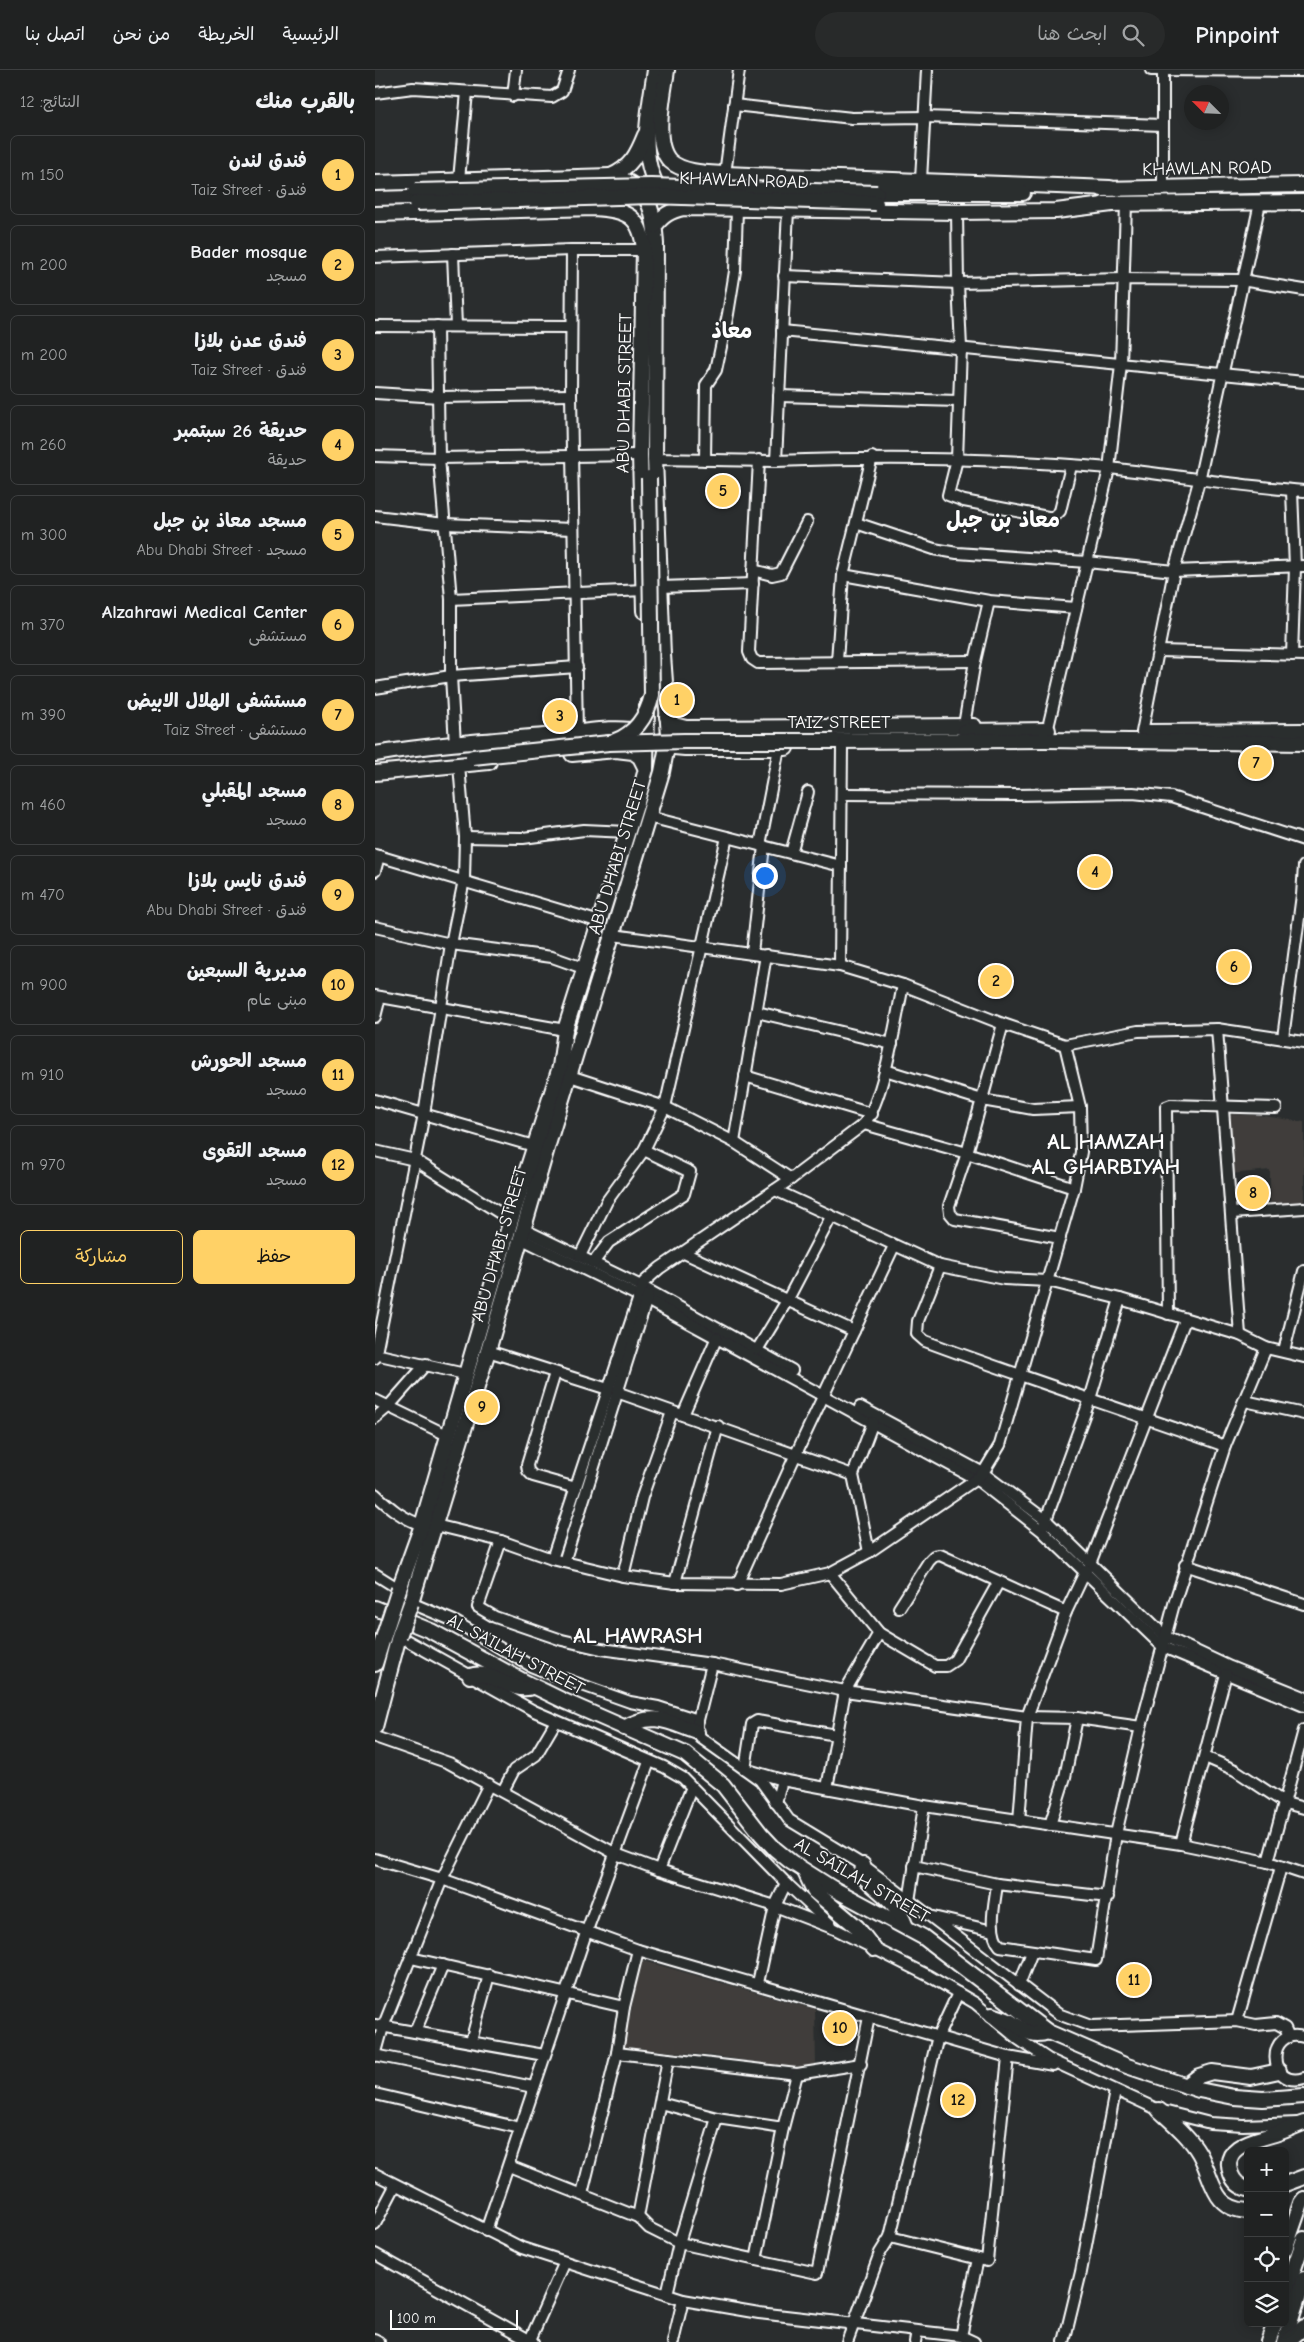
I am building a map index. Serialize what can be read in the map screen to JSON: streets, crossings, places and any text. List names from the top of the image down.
{
  "streets": {
    "main road": [
      "KHAWLAN ROAD",
      "ABU DHABI STREET",
      "TAIZ STREET",
      "AL SAILAH STREET"
    ]
  },
  "districts": [
    "معاذ",
    "معاذ بن جبل",
    "AL HAMZAH AL GHARBIYAH",
    "AL HAWRASH"
  ],
  "scale_bar": "100 m",
  "north": "top left",
  "page": {
    "header": "Pinpoint",
    "search": "ابحث هنا",
    "nav": [
      "الرئيسية",
      "الخريطة",
      "من نحن",
      "اتصل بنا"
    ],
    "heading": ["بالقرب منك", "النتائج: 12"],
    "list": [
      {
        "mark": "1",
        "name": "فندق لندن",
        "note": "فندق · Taiz Street",
        "value": "150 m"
      },
      {
        "mark": "2",
        "name": "Bader mosque",
        "note": "مسجد",
        "value": "200 m"
      },
      {
        "mark": "3",
        "name": "فندق عدن بلازا",
        "note": "فندق · Taiz Street",
        "value": "200 m"
      },
      {
        "mark": "4",
        "name": "حديقة 26 سبتمبر",
        "note": "حديقة",
        "value": "260 m"
      },
      {
        "mark": "5",
        "name": "مسجد معاذ بن جبل",
        "note": "مسجد · Abu Dhabi Street",
        "value": "300 m"
      },
      {
        "mark": "6",
        "name": "Alzahrawi Medical Center",
        "note": "مستشفى",
        "value": "370 m"
      },
      {
        "mark": "7",
        "name": "مستشفى الهلال الابيض",
        "note": "مستشفى · Taiz Street",
        "value": "390 m"
      },
      {
        "mark": "8",
        "name": "مسجد المقبلي",
        "note": "مسجد",
        "value": "460 m"
      },
      {
        "mark": "9",
        "name": "فندق نايس بلازا",
        "note": "فندق · Abu Dhabi Street",
        "value": "470 m"
      },
      {
        "mark": "10",
        "name": "مديرية السبعين",
        "note": "مبنى عام",
        "value": "900 m"
      },
      {
        "mark": "11",
        "name": "مسجد الحورش",
        "note": "مسجد",
        "value": "910 m"
      },
      {
        "mark": "12",
        "name": "مسجد التقوى",
        "note": "مسجد",
        "value": "970 m"
      }
    ],
    "pins": [
      "5",
      "1",
      "3",
      "7",
      "4",
      "6",
      "2",
      "8",
      "9",
      "11",
      "10",
      "12"
    ],
    "buttons": ["حفظ", "مشاركة"],
    "map_buttons": ["+", "−"],
    "scale": "100 m"
  }
}
